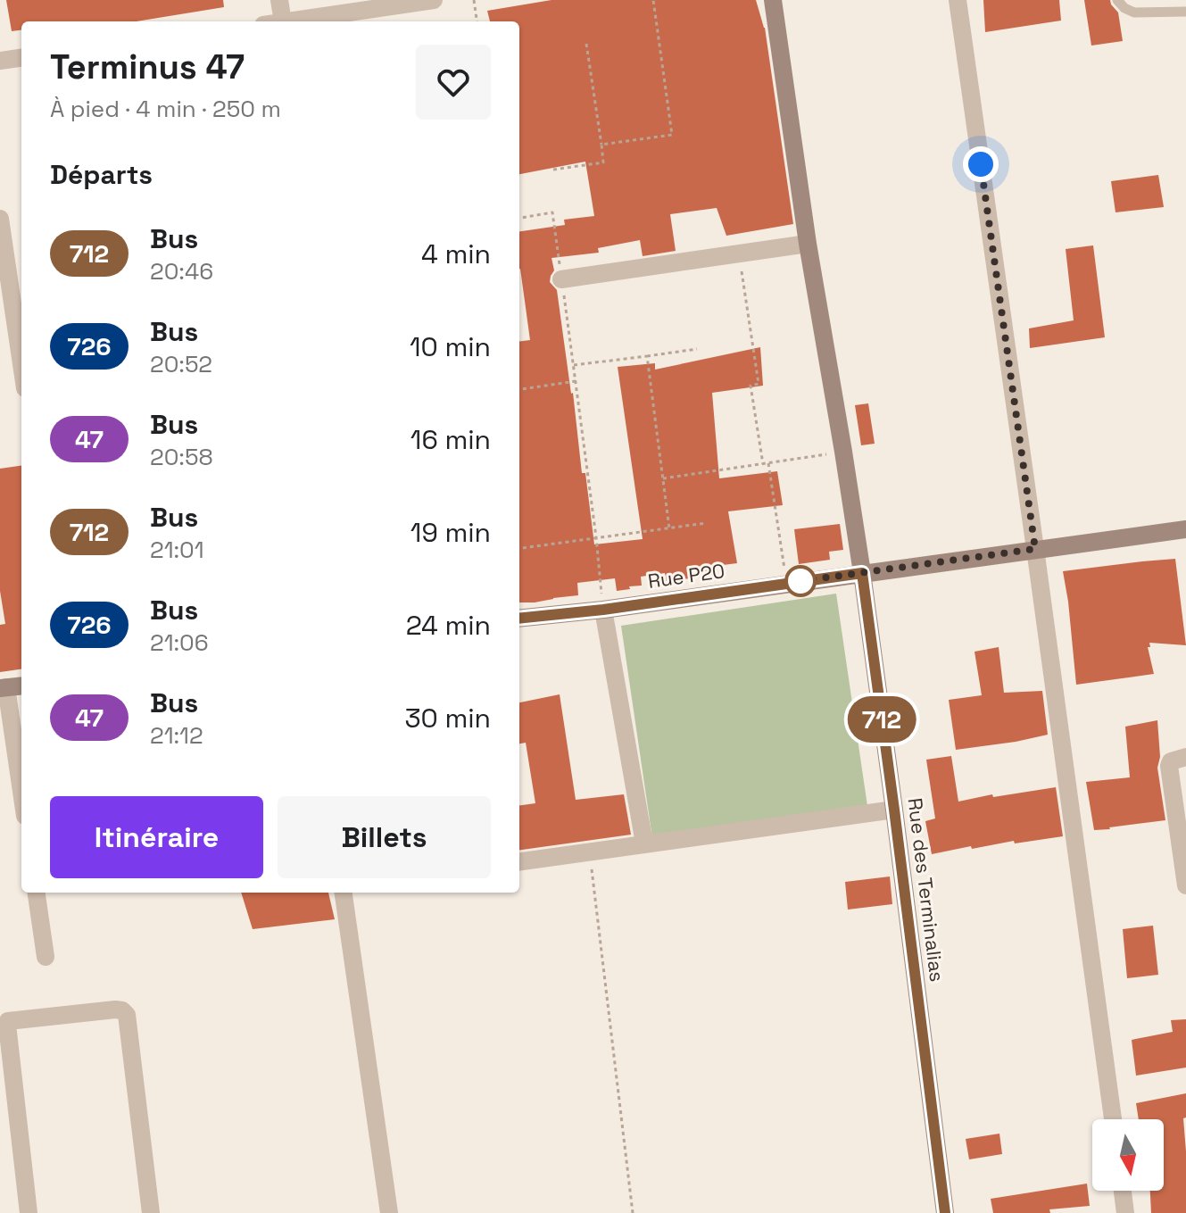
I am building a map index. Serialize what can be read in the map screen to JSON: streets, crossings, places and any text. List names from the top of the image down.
{
  "streets": {
    "street": ["Rue P20", "Rue des Terminalias"]
  },
  "crossings": [
    ["Rue P20", "Rue des Terminalias"]
  ],
  "lines": ["bus line 712"],
  "north": "bottom",
  "page": {
    "on_map": "712",
    "heading": [
      ["Terminus 47", "À pied · 4 min · 250 m"],
      "Départs"
    ],
    "list": [
      {
        "mark": "712",
        "name": "Bus",
        "note": "20:46",
        "value": "4 min"
      },
      {
        "mark": "726",
        "name": "Bus",
        "note": "20:52",
        "value": "10 min"
      },
      {
        "mark": "47",
        "name": "Bus",
        "note": "20:58",
        "value": "16 min"
      },
      {
        "mark": "712",
        "name": "Bus",
        "note": "21:01",
        "value": "19 min"
      },
      {
        "mark": "726",
        "name": "Bus",
        "note": "21:06",
        "value": "24 min"
      },
      {
        "mark": "47",
        "name": "Bus",
        "note": "21:12",
        "value": "30 min"
      }
    ],
    "buttons": ["Itinéraire", "Billets"]
  }
}
